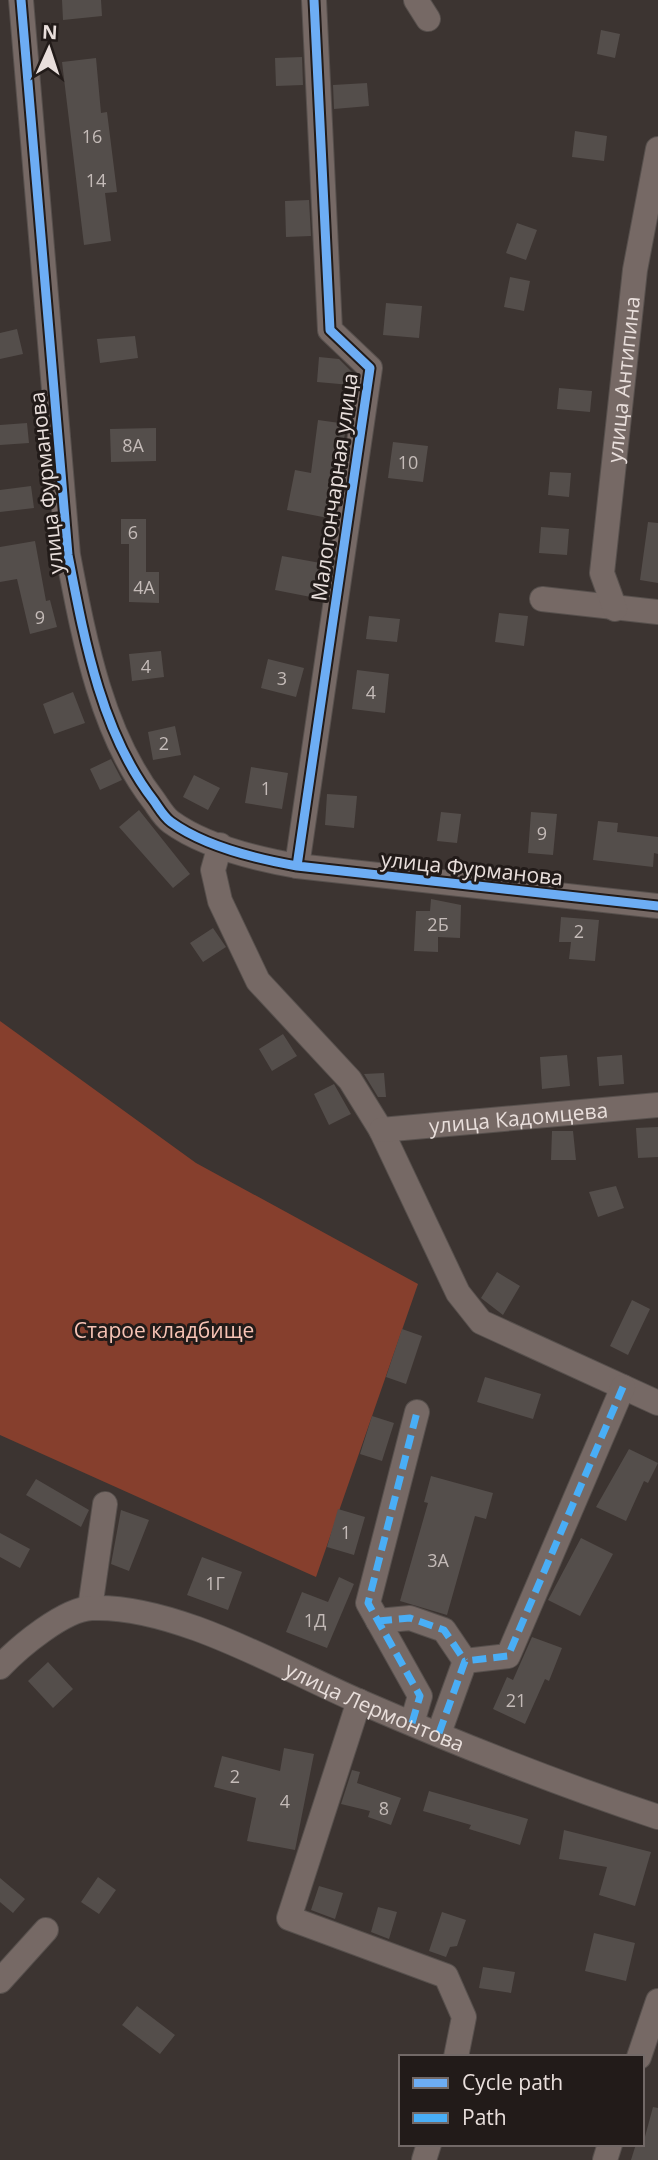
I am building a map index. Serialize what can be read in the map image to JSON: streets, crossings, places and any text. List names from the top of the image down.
{
  "streets": {
    "street": [
      "улица Антипина",
      "улица Фурманова",
      "Малогончарная улица",
      "улица Кадомцева",
      "улица Лермонтова"
    ]
  },
  "crossings": [
    ["улица Фурманова", "Малогончарная улица"]
  ],
  "parks": ["Старое кладбище"],
  "house_numbers": [
    "16",
    "14",
    "8А",
    "10",
    "6",
    "4А",
    "9",
    "4",
    "3",
    "4",
    "2",
    "1",
    "9",
    "2Б",
    "2",
    "1",
    "3А",
    "1Г",
    "1Д",
    "21",
    "2",
    "4",
    "8"
  ],
  "legend": ["Cycle path", "Path"],
  "north": "top"
}
